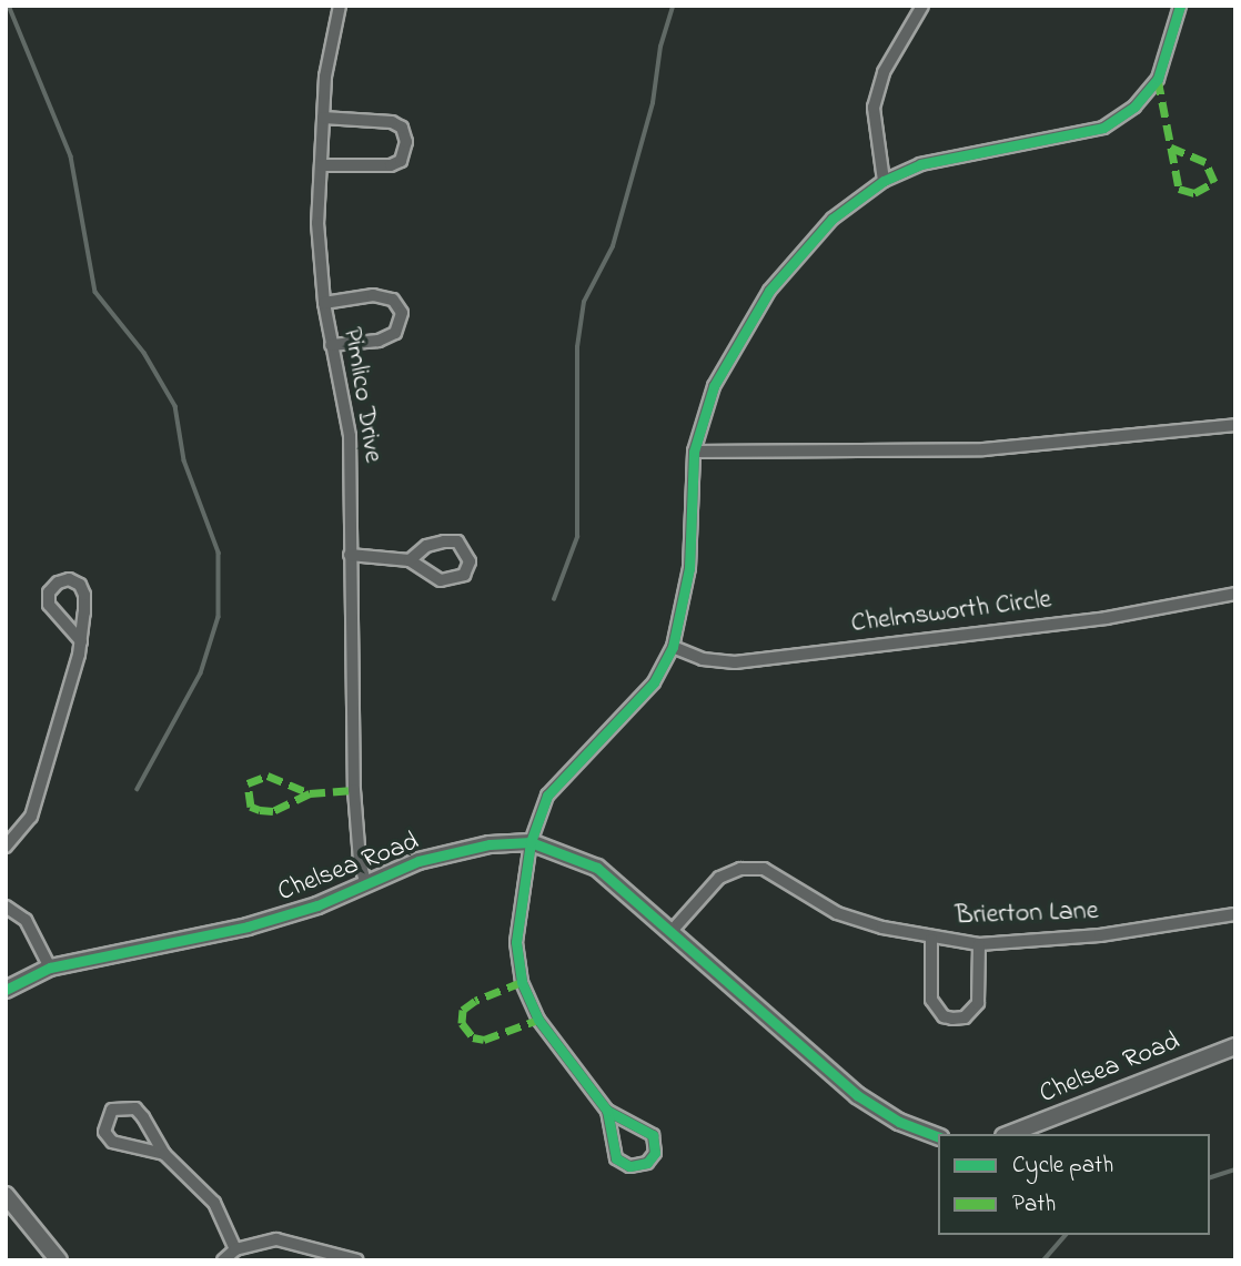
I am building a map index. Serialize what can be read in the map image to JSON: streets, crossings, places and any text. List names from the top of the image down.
{
  "streets": {
    "street": [
      "Pimlico Drive",
      "Chelmsworth Circle",
      "Chelsea Road",
      "Brierton Lane"
    ]
  },
  "crossings": [
    ["Pimlico Drive", "Chelsea Road"],
    ["Chelsea Road", "Brierton Lane"]
  ],
  "legend": ["Cycle path", "Path"]
}
